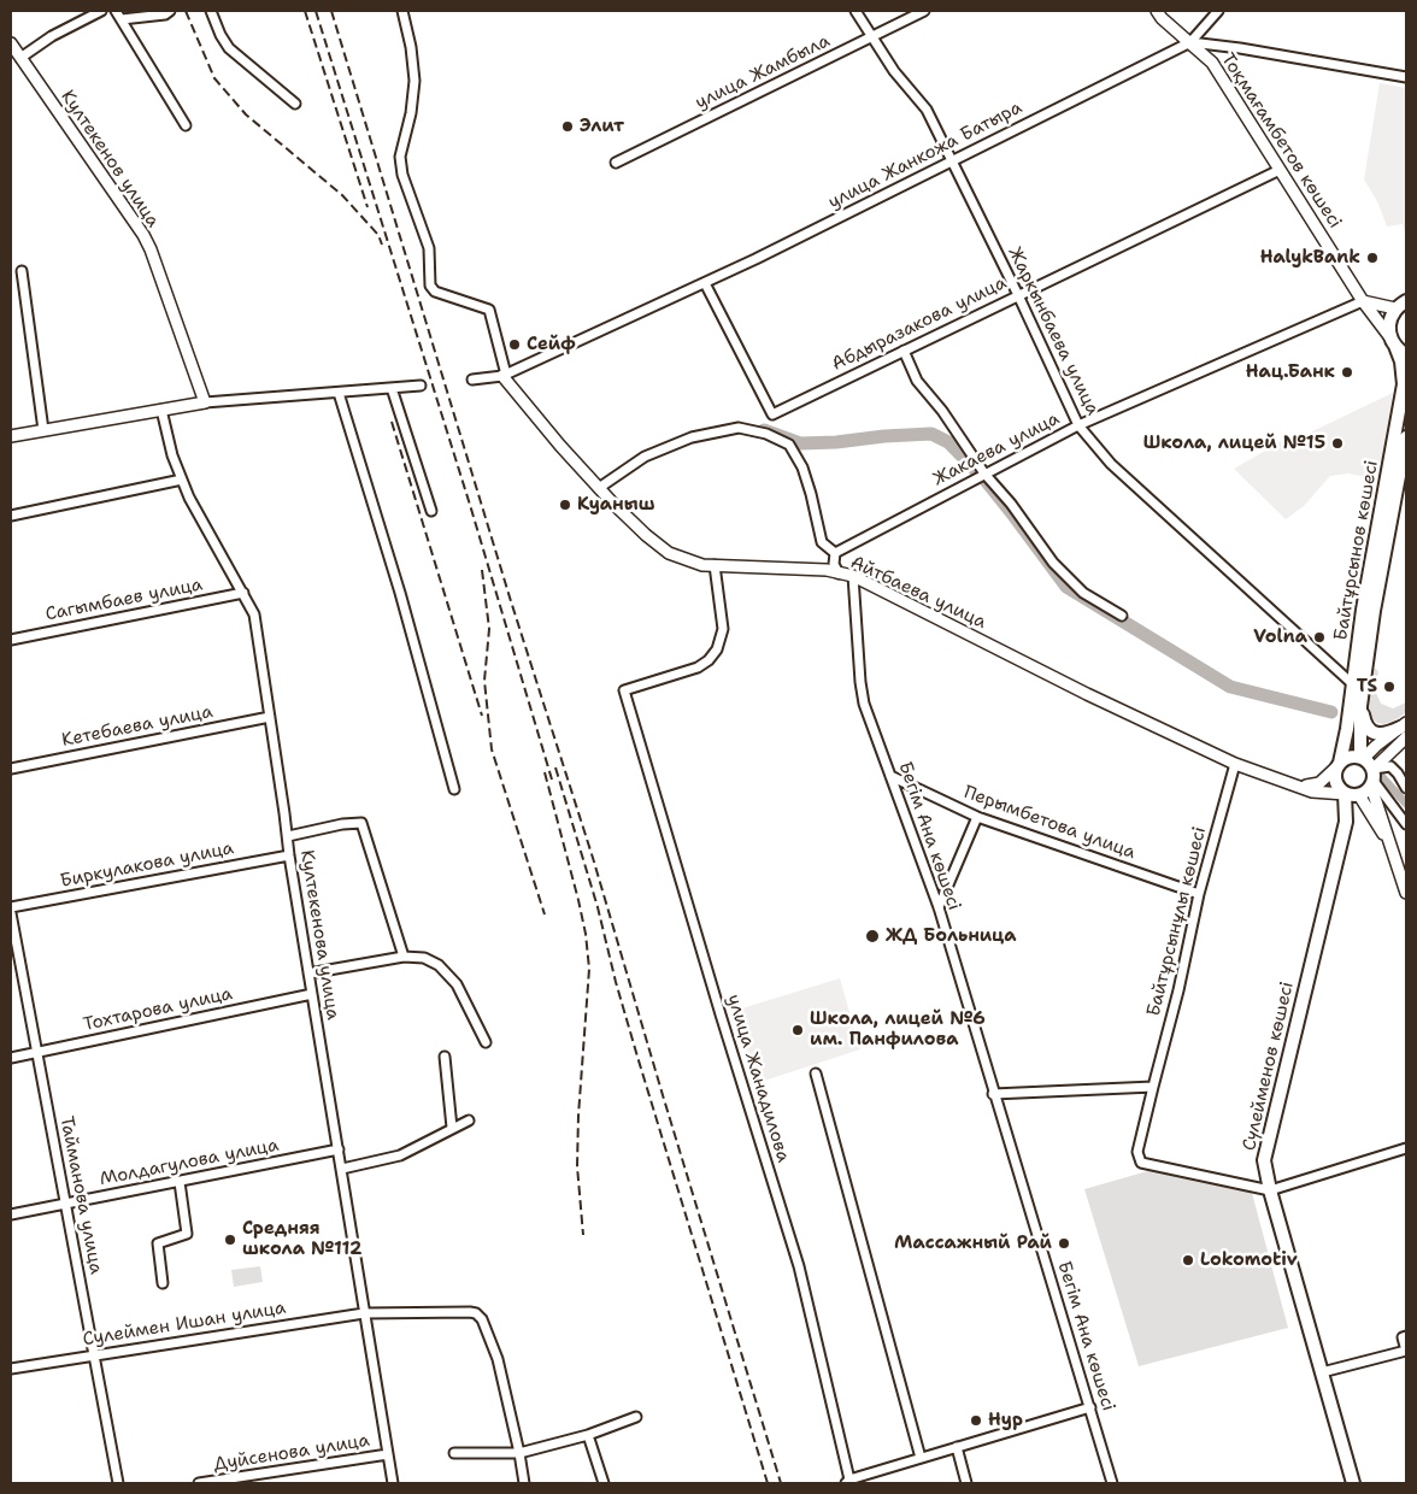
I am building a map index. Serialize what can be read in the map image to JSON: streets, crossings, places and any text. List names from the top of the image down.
{
  "streets": {
    "main road": ["Байтұрсынов көшесі", "Сүлейменов көшесі"],
    "street": [
      "улица Жамбыла",
      "Тоқмағамбетов көшесі",
      "улица Жанкожа Батыра",
      "Култекенов улица",
      "Абдыразакова улица",
      "Жаркынбаева улица",
      "Жакаева улица",
      "Айтбаева улица",
      "Сагымбаев улица",
      "Кетебаева улица",
      "Перымбетова улица",
      "Бегім Ана көшесі",
      "Биркулакова улица",
      "Байтұрсынұлы көшесі",
      "Култекенова улица",
      "Тохтарова улица",
      "улица Жанадилова",
      "Молдагулова улица",
      "Тайманова улица",
      "Сулеймен Ишан улица",
      "Дуйсенова улица"
    ]
  },
  "crossings": [
    ["улица Жамбыла", "Жаркынбаева улица"],
    ["Тоқмағамбетов көшесі", "улица Жанкожа Батыра"],
    ["Тоқмағамбетов көшесі", "Абдыразакова улица"],
    ["Тоқмағамбетов көшесі", "Жакаева улица"],
    ["Тоқмағамбетов көшесі", "Байтұрсынов көшесі"],
    ["улица Жанкожа Батыра", "Абдыразакова улица"],
    ["улица Жанкожа Батыра", "Жаркынбаева улица"],
    ["улица Жанкожа Батыра", "Айтбаева улица"],
    ["Абдыразакова улица", "Жаркынбаева улица"],
    ["Жаркынбаева улица", "Жакаева улица"],
    ["Жаркынбаева улица", "Байтұрсынов көшесі"],
    ["Байтұрсынов көшесі", "Айтбаева улица"],
    ["Байтұрсынов көшесі", "Сүлейменов көшесі"],
    ["Айтбаева улица", "Бегім Ана көшесі"],
    ["Айтбаева улица", "Байтұрсынұлы көшесі"],
    ["Айтбаева улица", "Сүлейменов көшесі"],
    ["Айтбаева улица", "улица Жанадилова"],
    ["Сагымбаев улица", "Култекенова улица"],
    ["Кетебаева улица", "Култекенова улица"],
    ["Перымбетова улица", "Бегім Ана көшесі"],
    ["Перымбетова улица", "Байтұрсынұлы көшесі"],
    ["Биркулакова улица", "Култекенова улица"],
    ["Байтұрсынұлы көшесі", "Сүлейменов көшесі"],
    ["Култекенова улица", "Тохтарова улица"],
    ["Култекенова улица", "Молдагулова улица"],
    ["Култекенова улица", "Сулеймен Ишан улица"],
    ["Култекенова улица", "Дуйсенова улица"],
    ["Тохтарова улица", "Тайманова улица"],
    ["Молдагулова улица", "Тайманова улица"],
    ["Тайманова улица", "Сулеймен Ишан улица"]
  ],
  "places": [
    "Элит",
    "HalykBank",
    "Сейф",
    "Нац.Банк",
    "Школа, лицей №15",
    "Куаныш",
    "Volna",
    "TS",
    "ЖД Больница",
    "Школа, лицей №6 им. Панфилова",
    "Средняя школа №112",
    "Массажный Рай",
    "Lokomotiv",
    "Нур"
  ]
}
